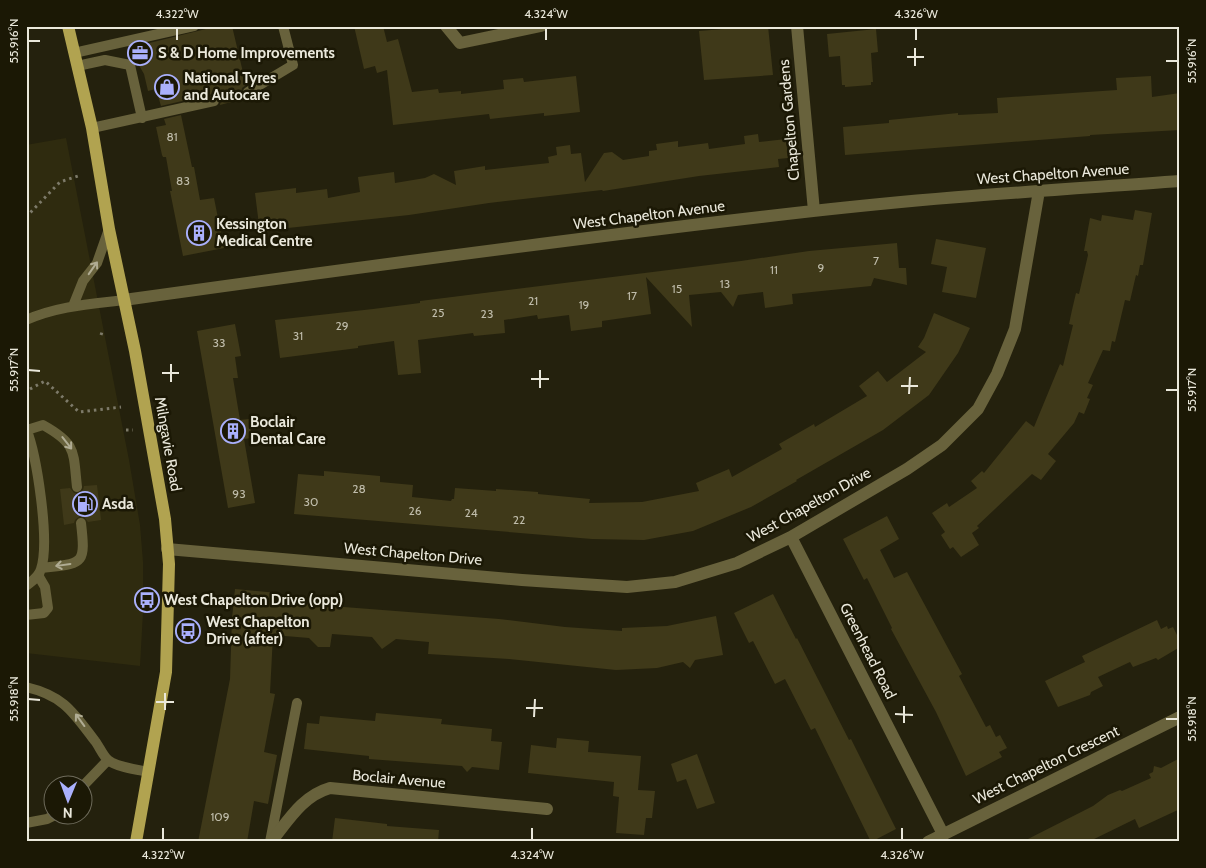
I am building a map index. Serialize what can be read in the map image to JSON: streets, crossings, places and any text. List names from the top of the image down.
{
  "streets": {
    "main road": ["Milngavie Road"],
    "street": [
      "Chapelton Gardens",
      "West Chapelton Avenue",
      "West Chapelton Drive",
      "Greenhead Road",
      "West Chapelton Crescent",
      "Boclair Avenue"
    ]
  },
  "crossings": [
    ["Chapelton Gardens", "West Chapelton Avenue"],
    ["West Chapelton Avenue", "Milngavie Road"],
    ["West Chapelton Avenue", "West Chapelton Drive"],
    ["Milngavie Road", "West Chapelton Drive"],
    ["West Chapelton Drive", "Greenhead Road"],
    ["Greenhead Road", "West Chapelton Crescent"]
  ],
  "places": {
    "office": ["S & D Home Improvements"],
    "shop": ["National Tyres and Autocare"],
    "building": ["Kessington Medical Centre", "Boclair Dental Care"],
    "fuel station": ["Asda"],
    "bus stop": ["West Chapelton Drive (opp)", "West Chapelton Drive (after)"]
  },
  "house_numbers": [
    "81",
    "83",
    "7",
    "9",
    "11",
    "13",
    "15",
    "17",
    "21",
    "19",
    "25",
    "23",
    "29",
    "31",
    "33",
    "28",
    "93",
    "30",
    "26",
    "24",
    "22",
    "109"
  ],
  "north": "bottom",
  "coordinates": [
    "4.322°W",
    "4.324°W",
    "4.326°W",
    "55.916°N",
    "55.917°N",
    "55.918°N"
  ]
}
